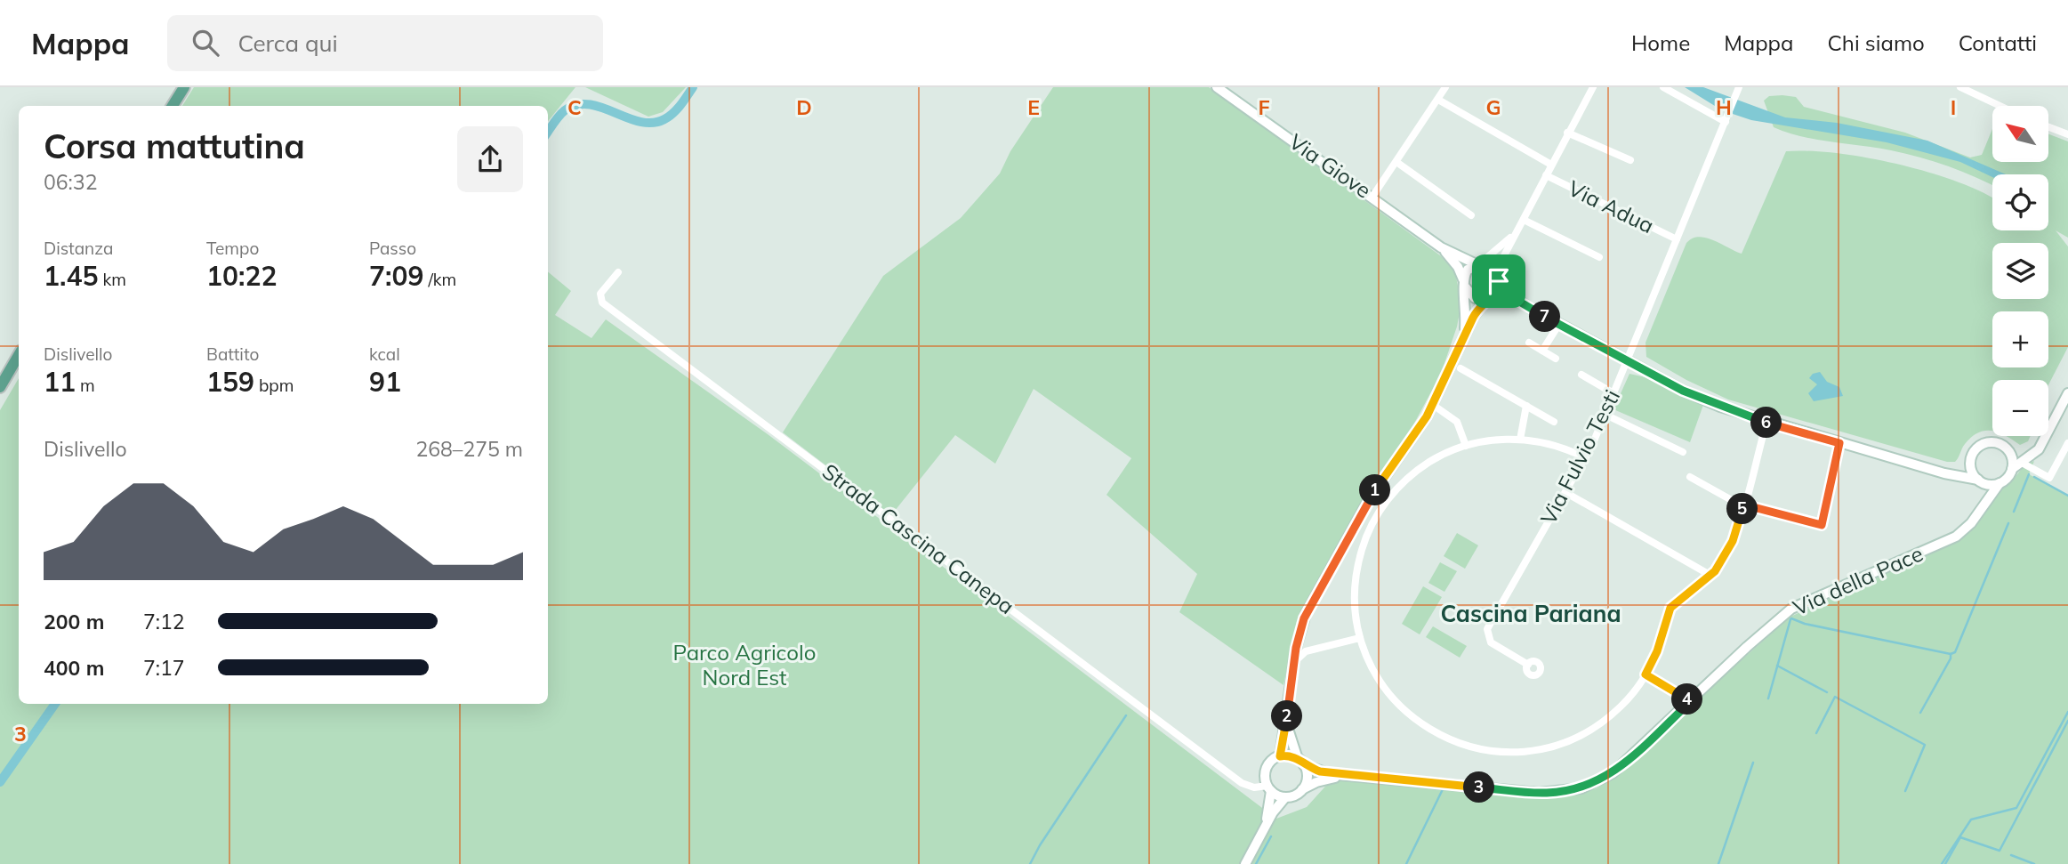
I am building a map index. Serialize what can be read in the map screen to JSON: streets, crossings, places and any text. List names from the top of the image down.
{
  "streets": {
    "street": [
      "Via Giove",
      "Via Adua",
      "Via Fulvio Testi",
      "Strada Cascina Canepa",
      "Via della Pace"
    ]
  },
  "crossings": [
    ["Via Adua", "Via Fulvio Testi"],
    ["Strada Cascina Canepa", "Via della Pace"]
  ],
  "districts": ["Cascina Pariana"],
  "parks": ["Parco Agricolo Nord Est"],
  "north": "top left",
  "page": {
    "header": "Mappa",
    "search": "Cerca qui",
    "nav": [
      "Home",
      "Mappa",
      "Chi siamo",
      "Contatti"
    ],
    "map_buttons": ["+", "−"],
    "heading": ["Corsa mattutina", "06:32"],
    "stats": [
      ["Distanza", "1.45 km"],
      ["Tempo", "10:22"],
      ["Passo", "7:09 /km"],
      ["Dislivello", "11 m"],
      ["Battito", "159 bpm"],
      ["kcal", "91"]
    ],
    "pins": [
      "7",
      "6",
      "1",
      "5",
      "4",
      "2",
      "3"
    ],
    "chart": ["Dislivello", "268–275 m"],
    "list": [
      {
        "name": "200 m",
        "note": "7:12"
      },
      {
        "name": "400 m",
        "note": "7:17"
      }
    ]
  },
  "grid": {
    "columns": [
      "C",
      "D",
      "E",
      "F",
      "G",
      "H",
      "I"
    ],
    "rows": ["3"]
  }
}
